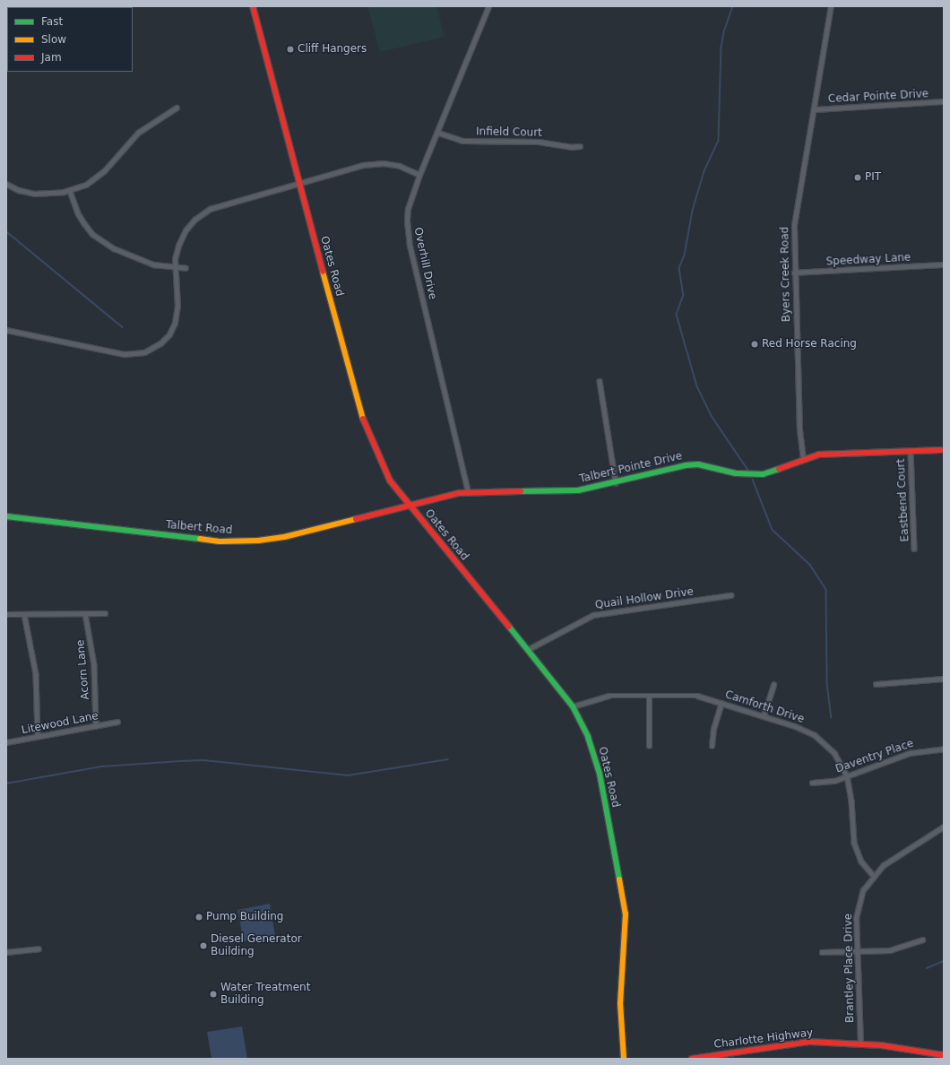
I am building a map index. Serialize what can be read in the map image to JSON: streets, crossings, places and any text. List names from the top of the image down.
{
  "streets": {
    "street": [
      "Cedar Pointe Drive",
      "Infield Court",
      "Speedway Lane",
      "Overhill Drive",
      "Oates Road",
      "Byers Creek Road",
      "Talbert Pointe Drive",
      "Eastbend Court",
      "Talbert Road",
      "Quail Hollow Drive",
      "Acorn Lane",
      "Camforth Drive",
      "Litewood Lane",
      "Daventry Place",
      "Brantley Place Drive",
      "Charlotte Highway"
    ]
  },
  "crossings": [
    ["Cedar Pointe Drive", "Byers Creek Road"],
    ["Infield Court", "Overhill Drive"],
    ["Speedway Lane", "Byers Creek Road"],
    ["Overhill Drive", "Talbert Pointe Drive"],
    ["Oates Road", "Talbert Pointe Drive"],
    ["Oates Road", "Talbert Road"],
    ["Oates Road", "Quail Hollow Drive"],
    ["Oates Road", "Camforth Drive"],
    ["Byers Creek Road", "Talbert Pointe Drive"],
    ["Talbert Pointe Drive", "Eastbend Court"],
    ["Talbert Pointe Drive", "Talbert Road"],
    ["Acorn Lane", "Litewood Lane"],
    ["Camforth Drive", "Daventry Place"],
    ["Camforth Drive", "Brantley Place Drive"],
    ["Brantley Place Drive", "Charlotte Highway"]
  ],
  "places": [
    "Cliff Hangers",
    "PIT",
    "Red Horse Racing",
    "Pump Building",
    "Diesel Generator Building",
    "Water Treatment Building"
  ],
  "legend": ["Fast", "Slow", "Jam"]
}
